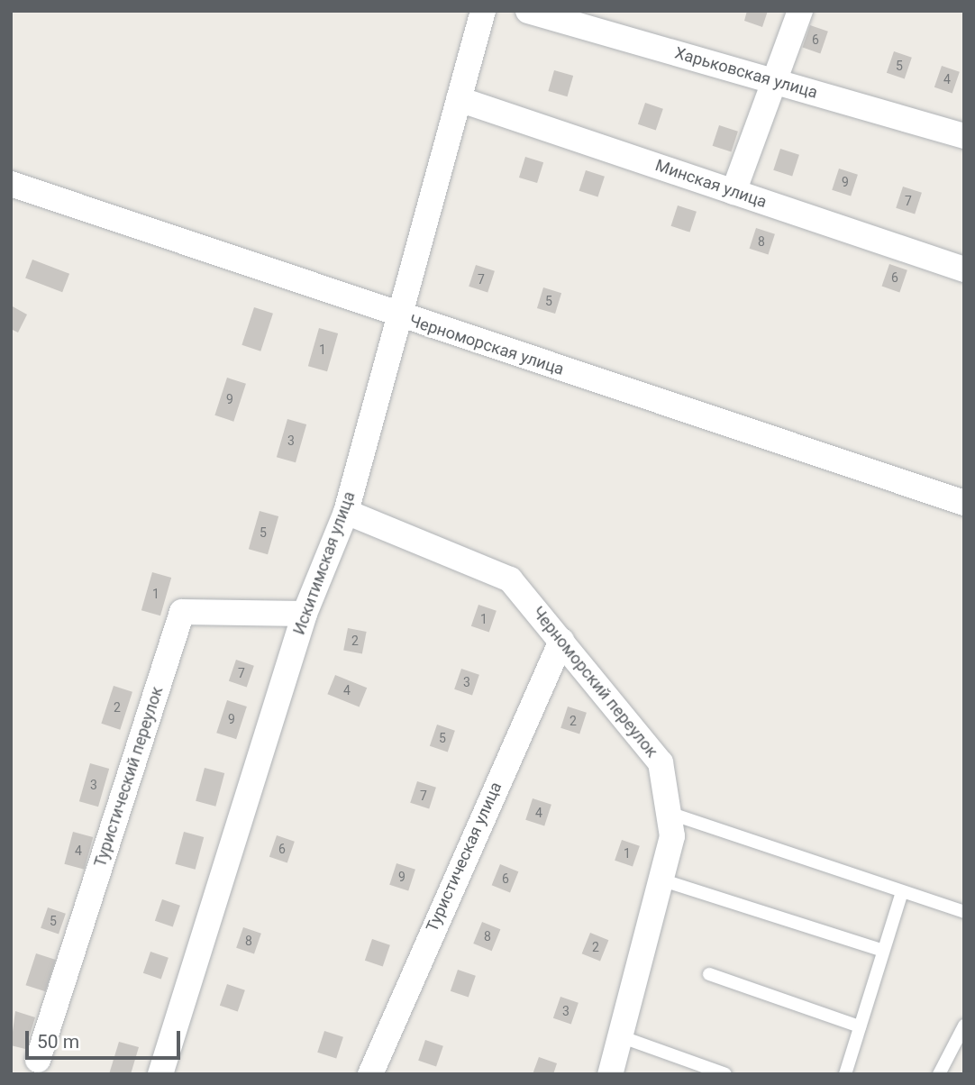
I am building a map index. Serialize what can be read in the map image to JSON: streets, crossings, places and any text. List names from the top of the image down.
{
  "streets": {
    "street": [
      "Харьковская улица",
      "Минская улица",
      "Черноморская улица",
      "Искитимская улица",
      "Черноморский переулок",
      "Туристический переулок",
      "Туристическая улица"
    ]
  },
  "crossings": [
    ["Минская улица", "Искитимская улица"],
    ["Черноморская улица", "Искитимская улица"],
    ["Искитимская улица", "Черноморский переулок"],
    ["Искитимская улица", "Туристический переулок"],
    ["Черноморский переулок", "Туристическая улица"]
  ],
  "house_numbers": [
    "6",
    "5",
    "4",
    "9",
    "7",
    "8",
    "6",
    "7",
    "5",
    "1",
    "9",
    "3",
    "5",
    "1",
    "1",
    "2",
    "7",
    "3",
    "4",
    "2",
    "9",
    "2",
    "5",
    "3",
    "7",
    "4",
    "6",
    "4",
    "1",
    "9",
    "6",
    "5",
    "8",
    "8",
    "2",
    "3"
  ],
  "scale_bar": "50 m"
}
